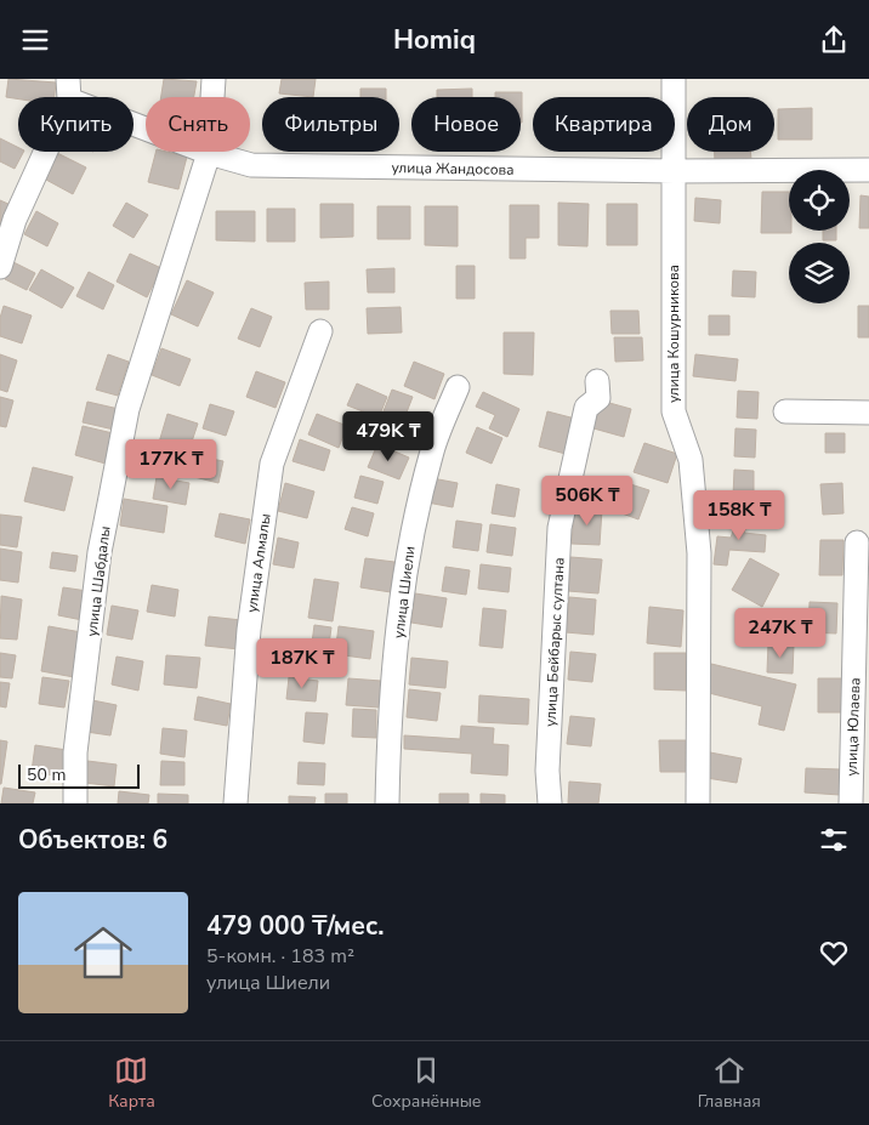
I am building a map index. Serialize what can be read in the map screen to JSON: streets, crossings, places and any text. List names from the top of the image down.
{
  "streets": {
    "street": [
      "улица Жандосова",
      "улица Кошурникова",
      "улица Алмалы",
      "улица Шабдалы",
      "улица Шиели",
      "улица Бейбарыс султана",
      "улица Юлаева"
    ]
  },
  "crossings": [
    ["улица Жандосова", "улица Кошурникова"],
    ["улица Жандосова", "улица Шабдалы"]
  ],
  "scale_bar": "50 m",
  "page": {
    "header": "Homiq",
    "chip": [
      "Купить",
      "Снять",
      "Фильтры",
      "Новое",
      "Квартира",
      "Дом"
    ],
    "price": [
      "479K ₸",
      "177K ₸",
      "506K ₸",
      "158K ₸",
      "247K ₸",
      "187K ₸"
    ],
    "scale": "50 m",
    "heading": "Объектов: 6",
    "list": [
      {
        "name": "479 000 ₸/мес.",
        "note": "5-комн. · 183 m² · улица Шиели"
      }
    ],
    "tabs": ["Карта", "Сохранённые", "Главная"]
  }
}
